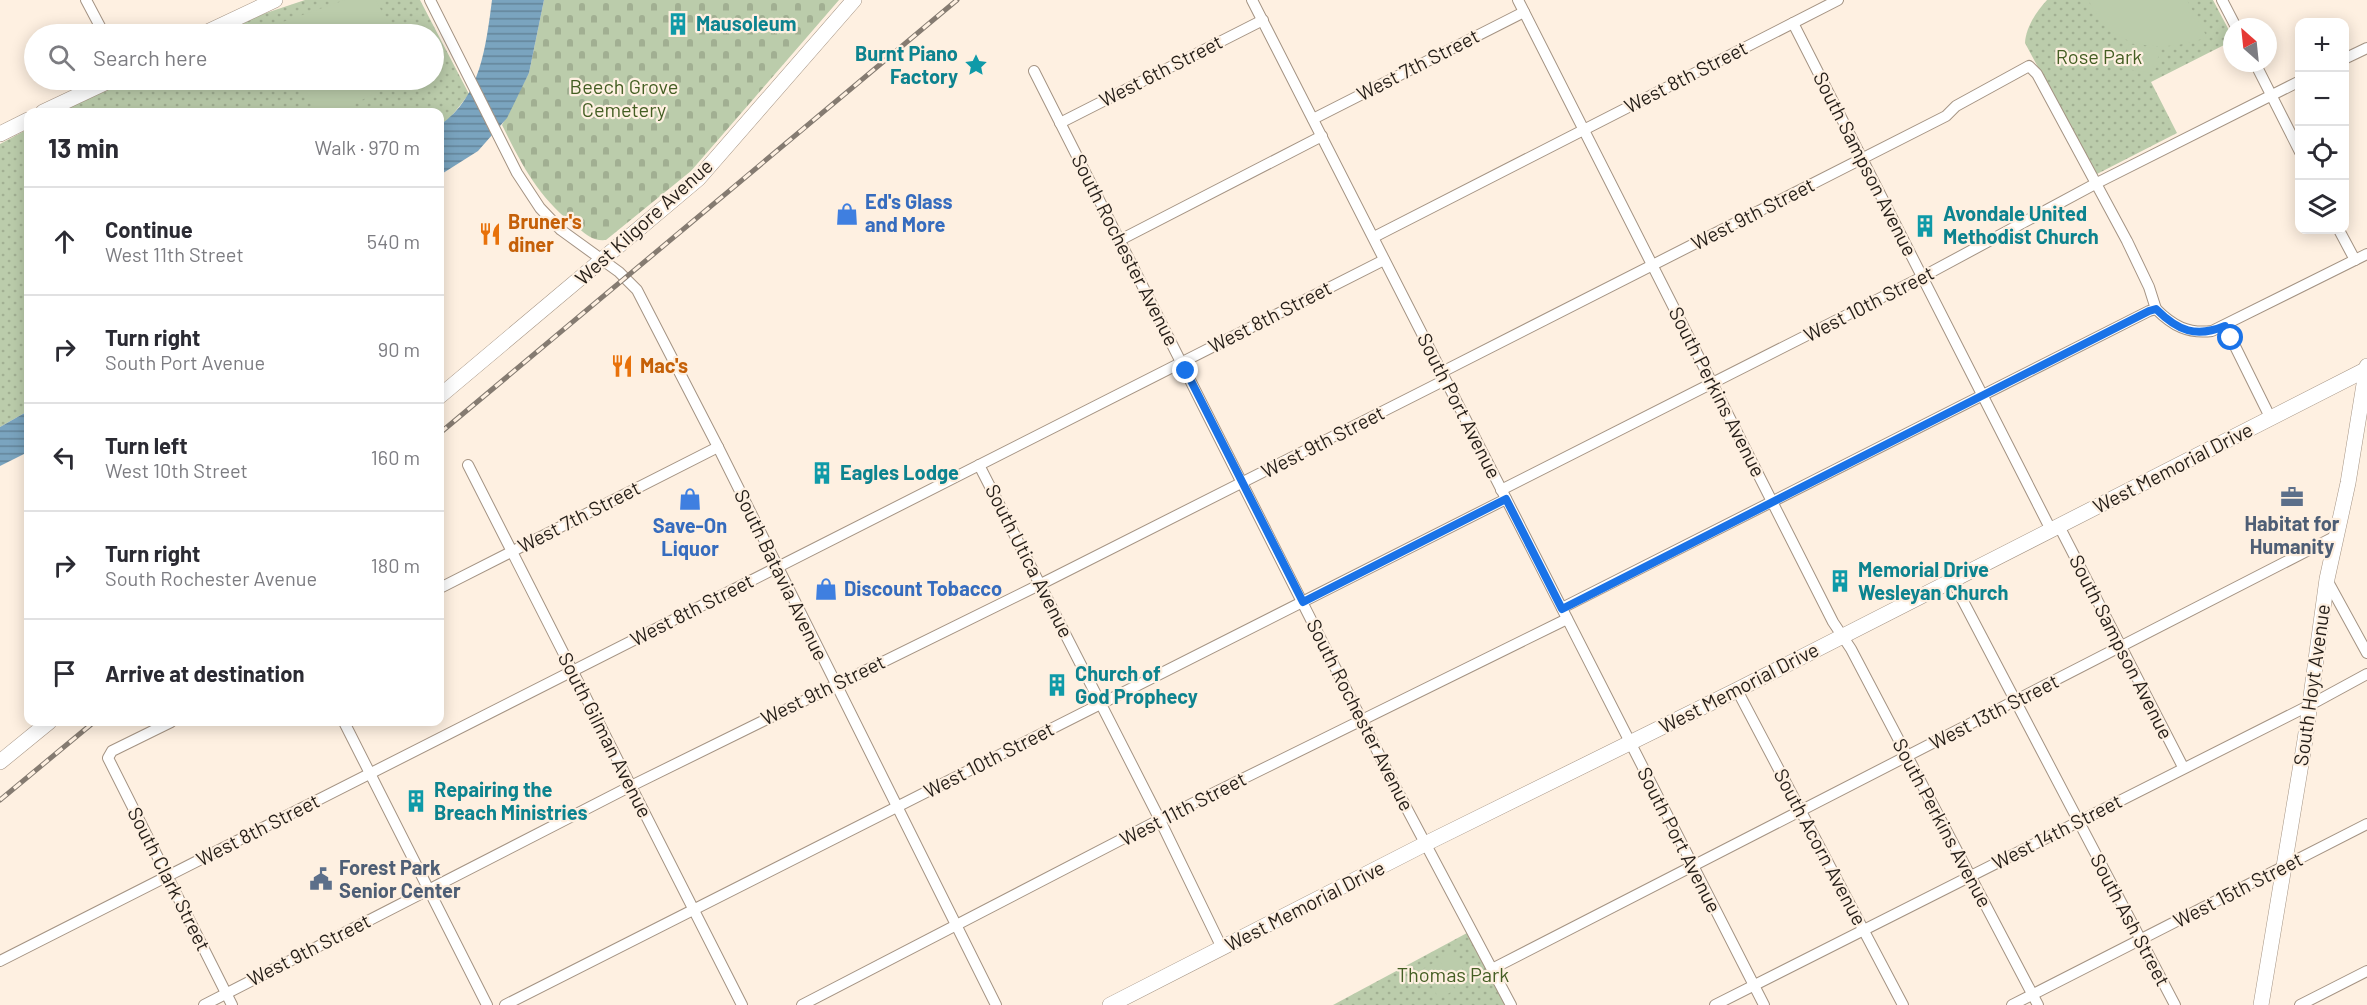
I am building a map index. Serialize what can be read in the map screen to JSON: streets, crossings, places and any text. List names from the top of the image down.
{
  "streets": {
    "main road": ["West Kilgore Avenue", "West Memorial Drive", "South Hoyt Avenue"],
    "street": [
      "West 7th Street",
      "West 6th Street",
      "West 8th Street",
      "South Sampson Avenue",
      "West 9th Street",
      "South Rochester Avenue",
      "West 10th Street",
      "South Perkins Avenue",
      "South Port Avenue",
      "South Utica Avenue",
      "South Batavia Avenue",
      "West 13th Street",
      "South Gilman Avenue",
      "West 11th Street",
      "West 14th Street",
      "South Acorn Avenue",
      "South Clark Street",
      "West 15th Street",
      "South Ash Street"
    ]
  },
  "crossings": [
    ["West 7th Street", "South Perkins Avenue"],
    ["West 7th Street", "South Port Avenue"],
    ["West 7th Street", "South Batavia Avenue"],
    ["West 7th Street", "South Gilman Avenue"],
    ["West 6th Street", "South Rochester Avenue"],
    ["West 6th Street", "South Port Avenue"],
    ["West 8th Street", "South Sampson Avenue"],
    ["West 8th Street", "South Rochester Avenue"],
    ["West 8th Street", "South Perkins Avenue"],
    ["West 8th Street", "South Port Avenue"],
    ["West 8th Street", "South Utica Avenue"],
    ["West 8th Street", "South Batavia Avenue"],
    ["West 8th Street", "South Gilman Avenue"],
    ["West 8th Street", "South Clark Street"],
    ["South Sampson Avenue", "West 9th Street"],
    ["South Sampson Avenue", "West 10th Street"],
    ["South Sampson Avenue", "West Memorial Drive"],
    ["South Sampson Avenue", "West 13th Street"],
    ["South Sampson Avenue", "West 11th Street"],
    ["South Sampson Avenue", "West 14th Street"],
    ["West 9th Street", "South Rochester Avenue"],
    ["West 9th Street", "West 10th Street"],
    ["West 9th Street", "South Perkins Avenue"],
    ["West 9th Street", "South Port Avenue"],
    ["West 9th Street", "South Utica Avenue"],
    ["West 9th Street", "South Batavia Avenue"],
    ["West 9th Street", "South Gilman Avenue"],
    ["West 9th Street", "South Clark Street"],
    ["West Kilgore Avenue", "South Batavia Avenue"],
    ["South Rochester Avenue", "West 10th Street"],
    ["South Rochester Avenue", "West Memorial Drive"],
    ["South Rochester Avenue", "West 13th Street"],
    ["South Rochester Avenue", "West 11th Street"],
    ["West 10th Street", "South Perkins Avenue"],
    ["West 10th Street", "South Port Avenue"],
    ["West 10th Street", "South Utica Avenue"],
    ["West 10th Street", "South Batavia Avenue"],
    ["West 10th Street", "South Gilman Avenue"],
    ["South Perkins Avenue", "West Memorial Drive"],
    ["South Perkins Avenue", "West 13th Street"],
    ["South Perkins Avenue", "West 11th Street"],
    ["South Perkins Avenue", "West 14th Street"],
    ["South Perkins Avenue", "West 15th Street"],
    ["South Port Avenue", "West Memorial Drive"],
    ["South Port Avenue", "West 13th Street"],
    ["South Port Avenue", "West 11th Street"],
    ["South Port Avenue", "West 14th Street"],
    ["West Memorial Drive", "South Utica Avenue"],
    ["West Memorial Drive", "South Hoyt Avenue"],
    ["West Memorial Drive", "South Acorn Avenue"],
    ["West Memorial Drive", "South Ash Street"],
    ["South Utica Avenue", "West 11th Street"],
    ["South Batavia Avenue", "West 11th Street"],
    ["South Hoyt Avenue", "West 13th Street"],
    ["South Hoyt Avenue", "West 14th Street"],
    ["South Hoyt Avenue", "West 15th Street"],
    ["West 13th Street", "South Acorn Avenue"],
    ["West 13th Street", "South Ash Street"],
    ["West 14th Street", "South Acorn Avenue"],
    ["West 14th Street", "South Ash Street"],
    ["West 15th Street", "South Ash Street"]
  ],
  "parks": ["Rose Park", "Beech Grove Cemetery", "Thomas Park"],
  "places": {
    "building": [
      "Mausoleum",
      "Avondale United Methodist Church",
      "Eagles Lodge",
      "Memorial Drive Wesleyan Church",
      "Church of God Prophecy",
      "Repairing the Breach Ministries"
    ],
    "place": ["Burnt Piano Factory"],
    "shop": ["Ed's Glass and More", "Save-On Liquor", "Discount Tobacco"],
    "restaurant": ["Bruner's diner", "Mac's"],
    "office": ["Habitat for Humanity"],
    "public building": ["Forest Park Senior Center"]
  },
  "north": "top left",
  "page": {
    "map_buttons": ["+", "−"],
    "search": "Search here",
    "heading": ["13 min", "Walk · 970 m"],
    "list": [
      ["Continue", "West 11th Street", "540 m"],
      ["Turn right", "South Port Avenue", "90 m"],
      ["Turn left", "West 10th Street", "160 m"],
      ["Turn right", "South Rochester Avenue", "180 m"],
      "Arrive at destination"
    ]
  }
}
